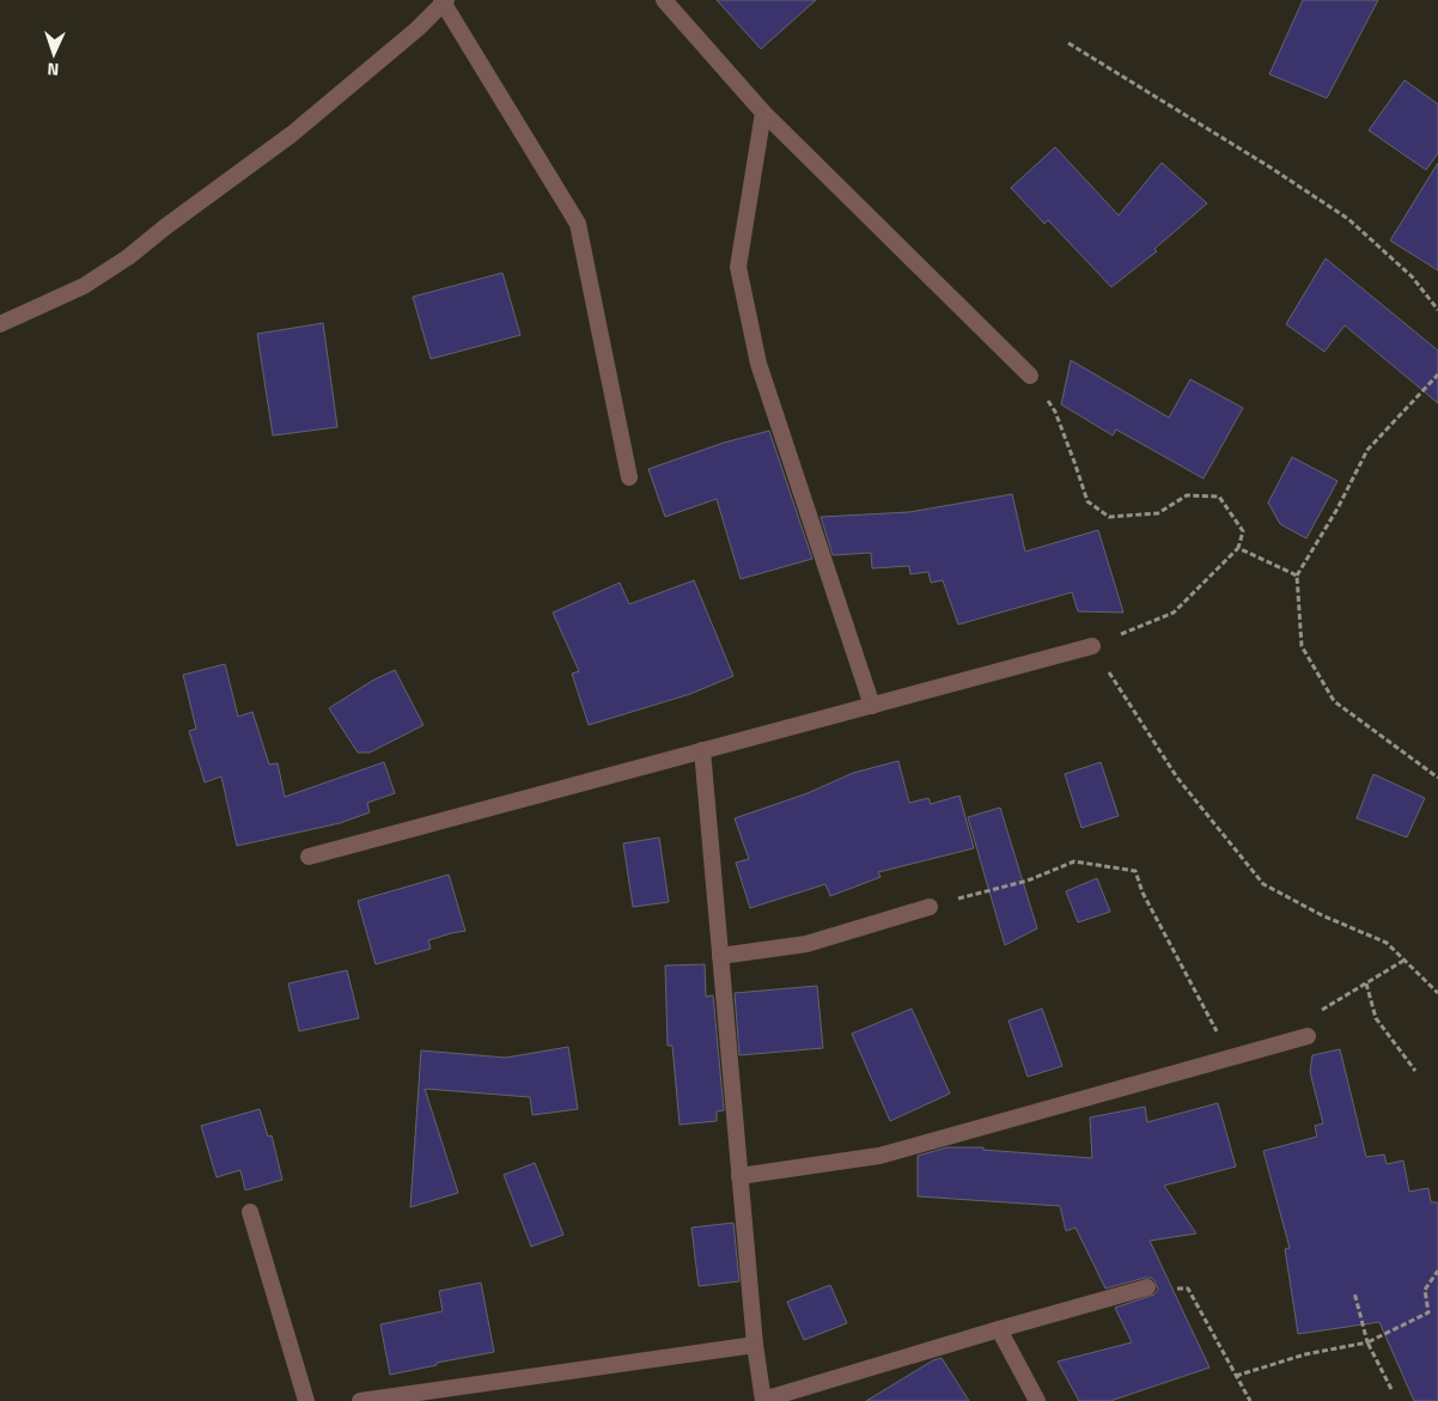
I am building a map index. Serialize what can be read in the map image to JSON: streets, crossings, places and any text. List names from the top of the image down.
{
  "north": "bottom"
}
